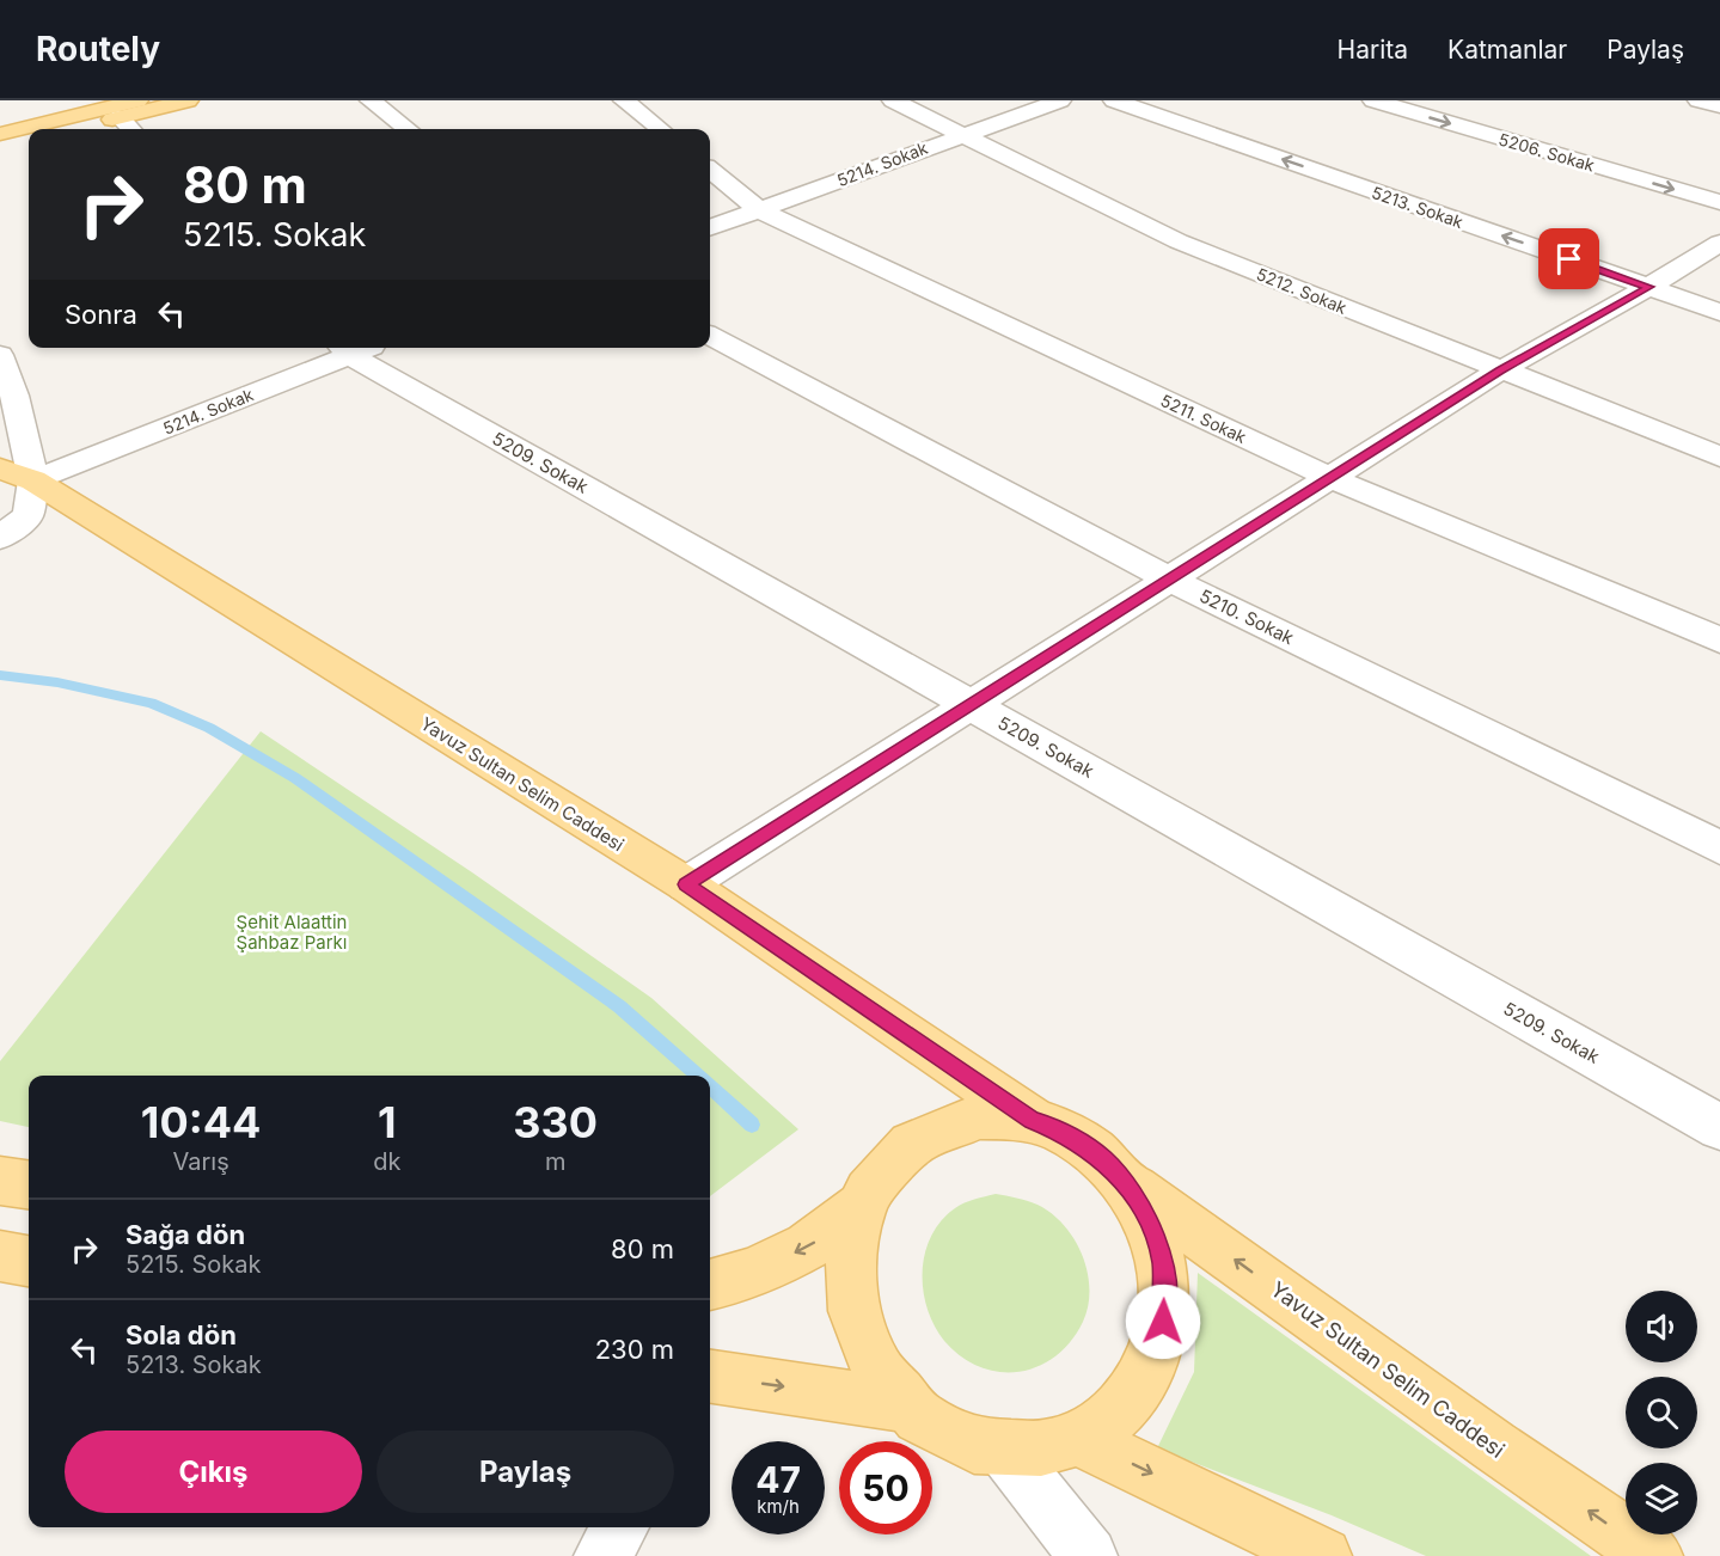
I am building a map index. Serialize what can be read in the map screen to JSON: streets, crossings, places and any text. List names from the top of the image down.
{
  "streets": {
    "main road": ["Yavuz Sultan Selim Caddesi"],
    "street": [
      "5206. Sokak",
      "5214. Sokak",
      "5213. Sokak",
      "5212. Sokak",
      "5211. Sokak",
      "5209. Sokak",
      "5210. Sokak"
    ]
  },
  "crossings": [
    ["5214. Sokak", "5212. Sokak"],
    ["5214. Sokak", "5211. Sokak"],
    ["5214. Sokak", "5209. Sokak"],
    ["5214. Sokak", "Yavuz Sultan Selim Caddesi"]
  ],
  "one_way": ["5206. Sokak", "5213. Sokak"],
  "parks": ["Şehit Alaattin Şahbaz Parkı"],
  "page": {
    "header": "Routely",
    "nav": ["Harita", "Katmanlar", "Paylaş"],
    "turn": ["80 m", "5215. Sokak"],
    "then": "Sonra",
    "eta": [
      "10:44",
      "Varış",
      "1",
      "dk",
      "330",
      "m"
    ],
    "list": [
      {
        "name": "Sağa dön",
        "note": "5215. Sokak",
        "value": "80 m"
      },
      {
        "name": "Sola dön",
        "note": "5213. Sokak",
        "value": "230 m"
      }
    ],
    "buttons": ["Çıkış", "Paylaş"],
    "speed": "47 km/h",
    "limit": "50"
  }
}
